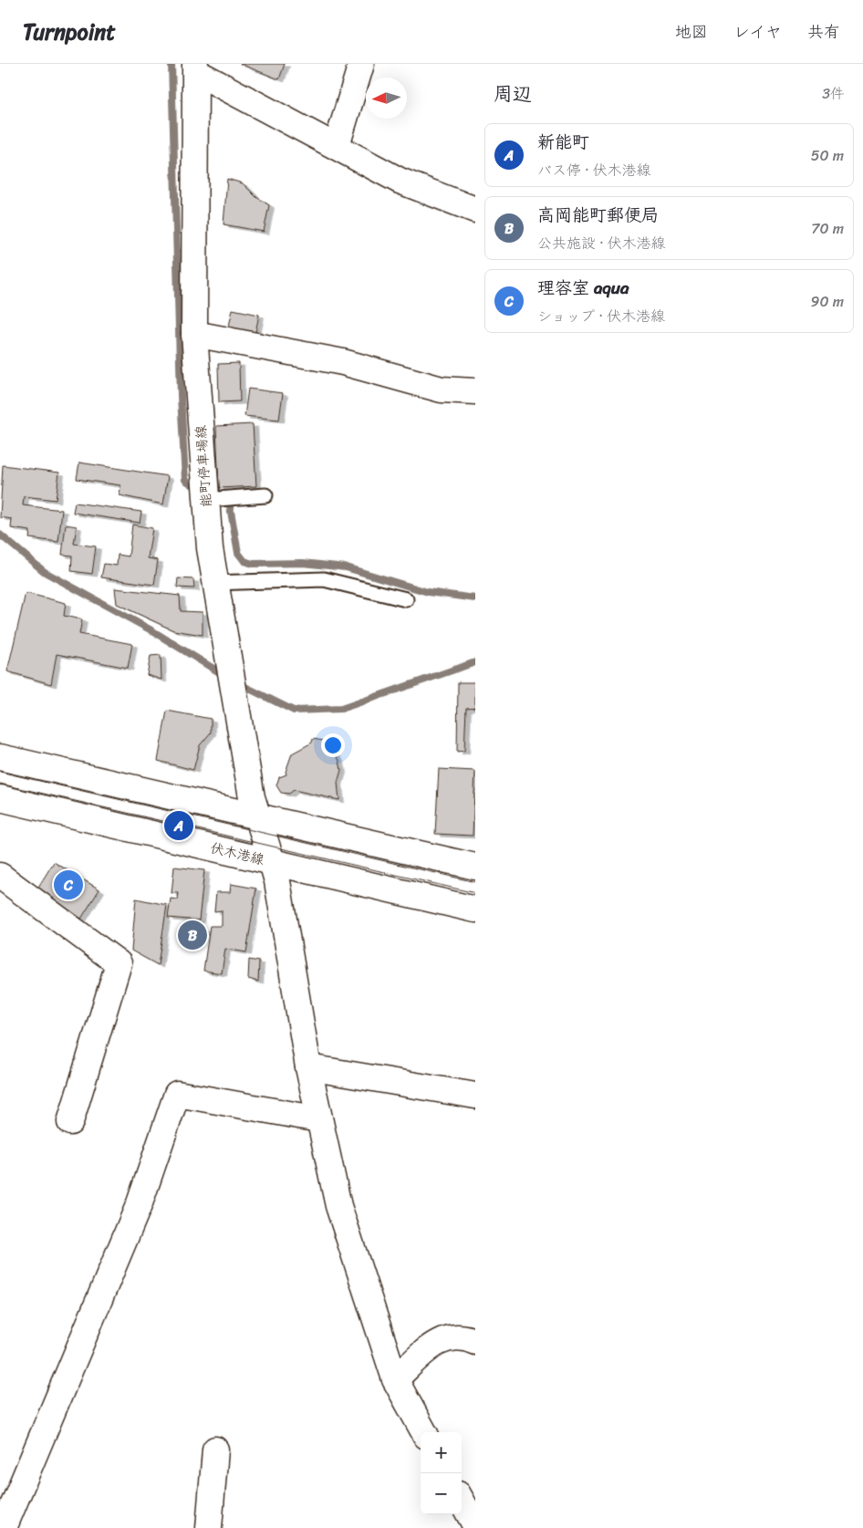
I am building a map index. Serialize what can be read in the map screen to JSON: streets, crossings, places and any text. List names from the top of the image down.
{
  "streets": {
    "street": ["能町停車場線", "伏木港線"]
  },
  "crossings": [
    ["能町停車場線", "伏木港線"]
  ],
  "north": "left",
  "page": {
    "header": "Turnpoint",
    "nav": ["地図", "レイヤ", "共有"],
    "heading": ["周辺", "3件"],
    "list": [
      {
        "mark": "A",
        "name": "新能町",
        "note": "バス停 · 伏木港線",
        "value": "50 m"
      },
      {
        "mark": "B",
        "name": "高岡能町郵便局",
        "note": "公共施設 · 伏木港線",
        "value": "70 m"
      },
      {
        "mark": "C",
        "name": "理容室 aqua",
        "note": "ショップ · 伏木港線",
        "value": "90 m"
      }
    ],
    "pins": ["A", "C", "B"],
    "map_buttons": ["+", "−"]
  }
}
